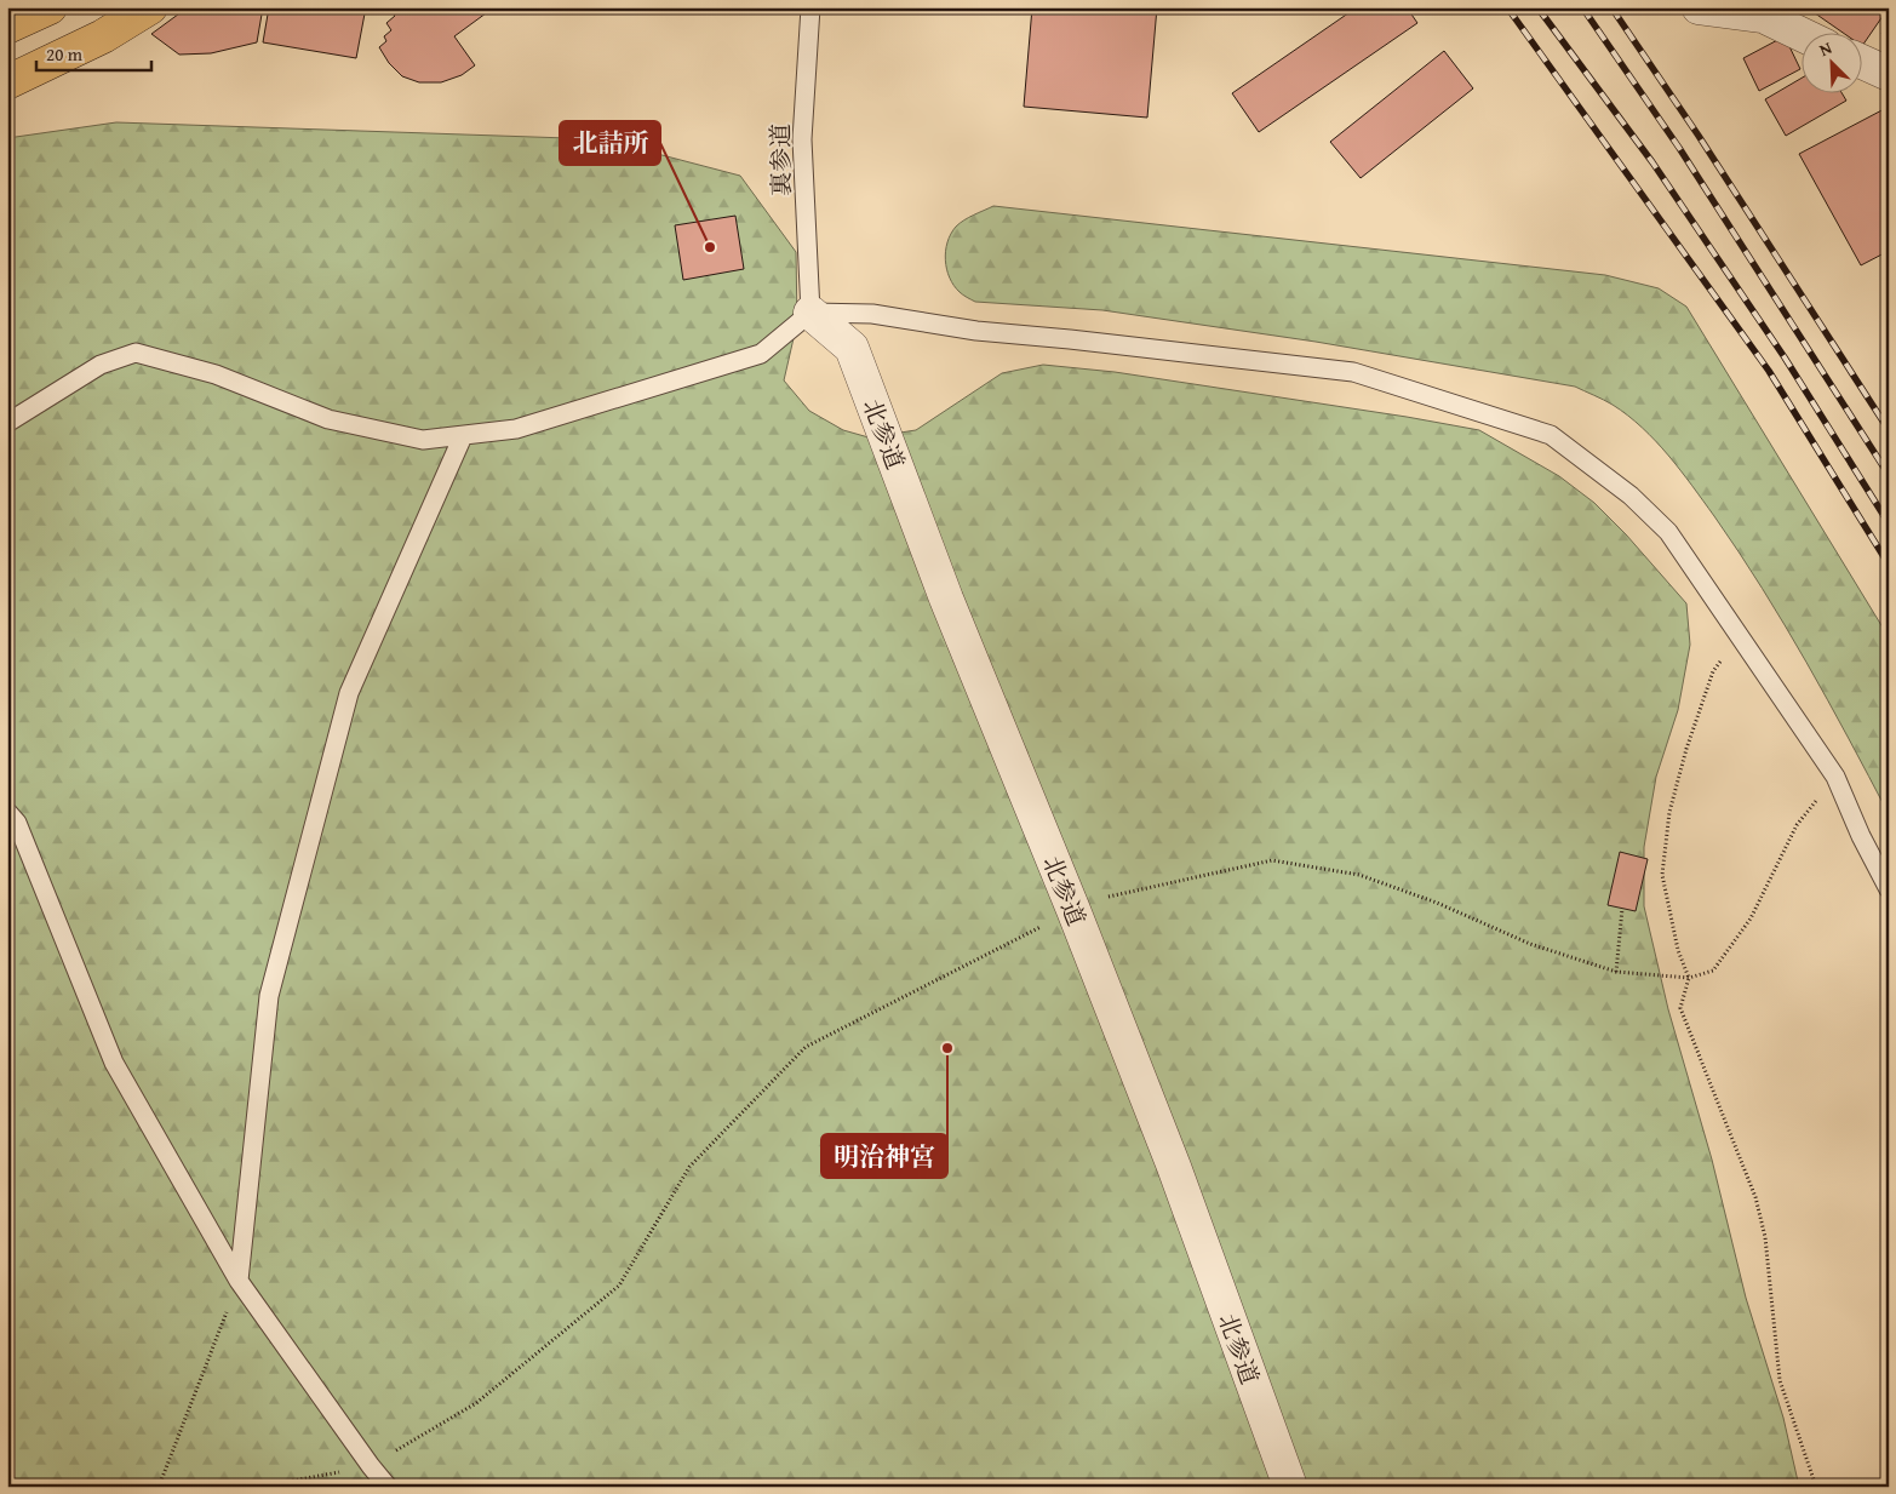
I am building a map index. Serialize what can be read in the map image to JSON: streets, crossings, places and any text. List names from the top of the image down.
{
  "streets": {
    "street": ["北参道"],
    "lane": ["裏参道"]
  },
  "crossings": [
    ["裏参道", "北参道"]
  ],
  "places": ["北詰所", "明治神宮"],
  "scale_bar": "20 m",
  "north": "top left"
}
